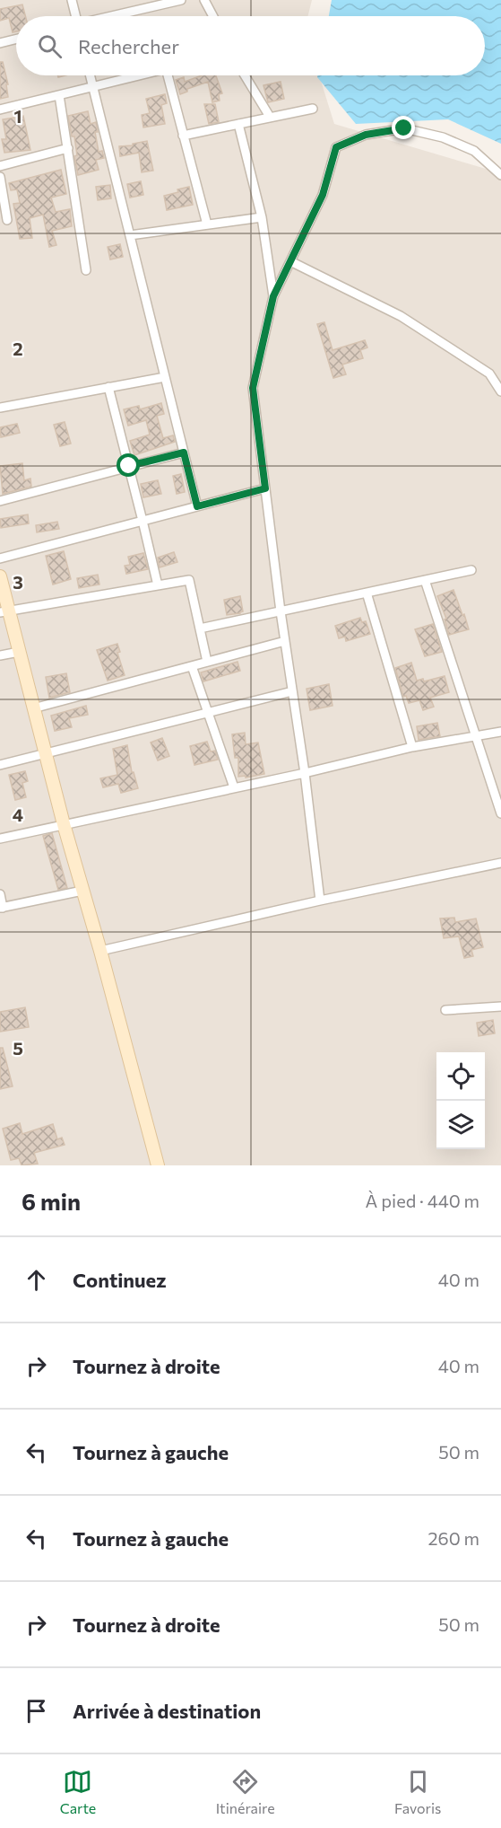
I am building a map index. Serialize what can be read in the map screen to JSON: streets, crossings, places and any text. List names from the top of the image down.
{
  "page": {
    "search": "Rechercher",
    "heading": ["6 min", "À pied · 440 m"],
    "list": [
      ["Continuez", "40 m"],
      ["Tournez à droite", "40 m"],
      ["Tournez à gauche", "50 m"],
      ["Tournez à gauche", "260 m"],
      ["Tournez à droite", "50 m"],
      "Arrivée à destination"
    ],
    "nav": ["Carte", "Itinéraire", "Favoris"]
  },
  "grid": {
    "rows": [
      "1",
      "2",
      "3",
      "4",
      "5"
    ]
  }
}
